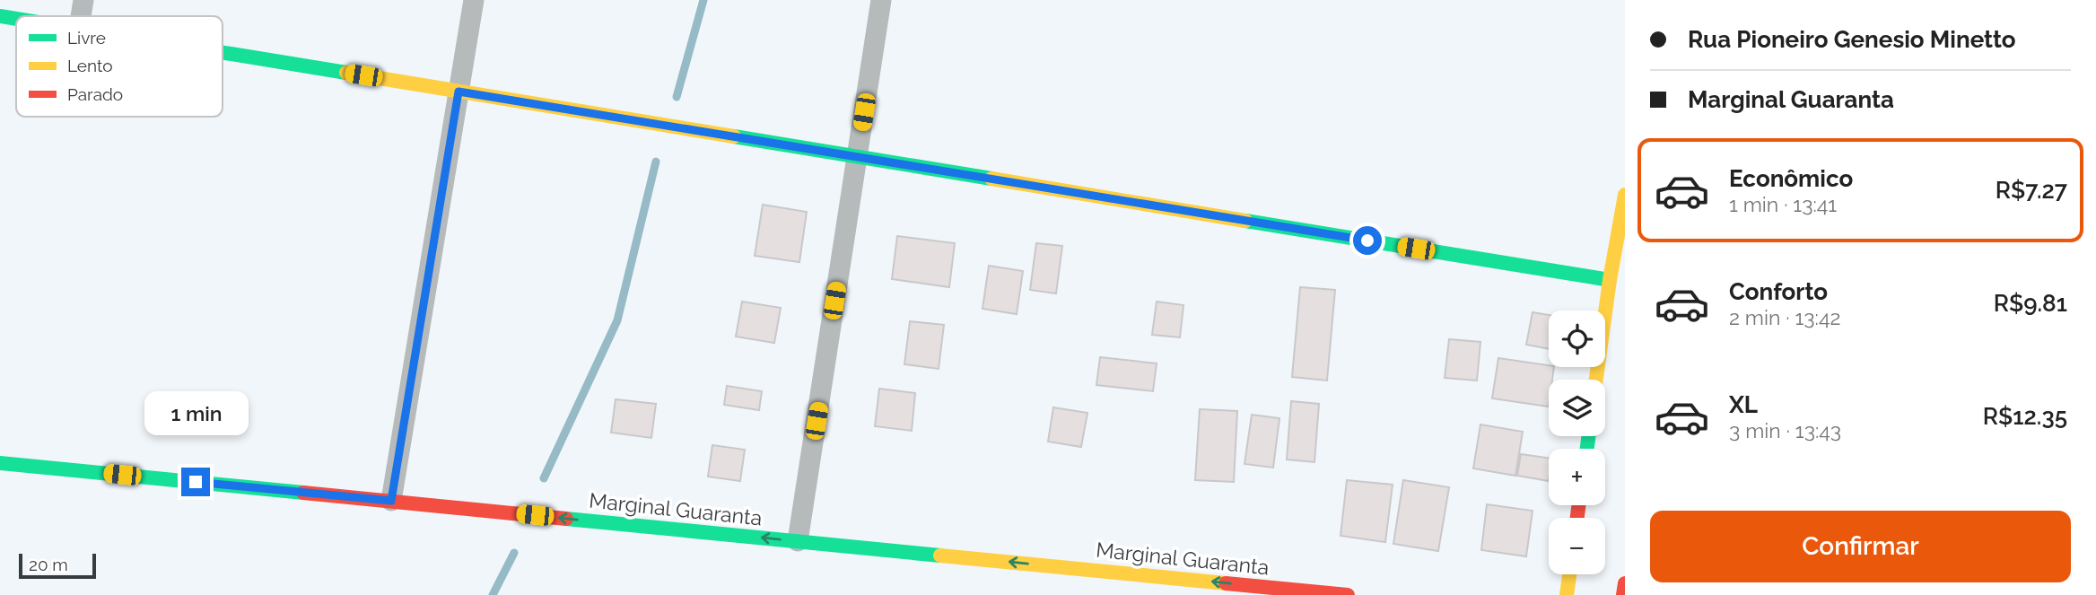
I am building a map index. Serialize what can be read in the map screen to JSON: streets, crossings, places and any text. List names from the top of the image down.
{
  "streets": {
    "street": ["Marginal Guaranta"]
  },
  "one_way": ["Marginal Guaranta"],
  "legend": ["Livre", "Lento", "Parado"],
  "scale_bar": "20 m",
  "page": {
    "banner": ["Rua Pioneiro Genesio Minetto", "Marginal Guaranta"],
    "list": [
      {
        "name": "Econômico",
        "note": "1 min · 13:41",
        "value": "R$7.27"
      },
      {
        "name": "Conforto",
        "note": "2 min · 13:42",
        "value": "R$9.81"
      },
      {
        "name": "XL",
        "note": "3 min · 13:43",
        "value": "R$12.35"
      }
    ],
    "map_buttons": ["+", "−"],
    "bubble": "1 min",
    "buttons": "Confirmar",
    "scale": "20 m"
  }
}
